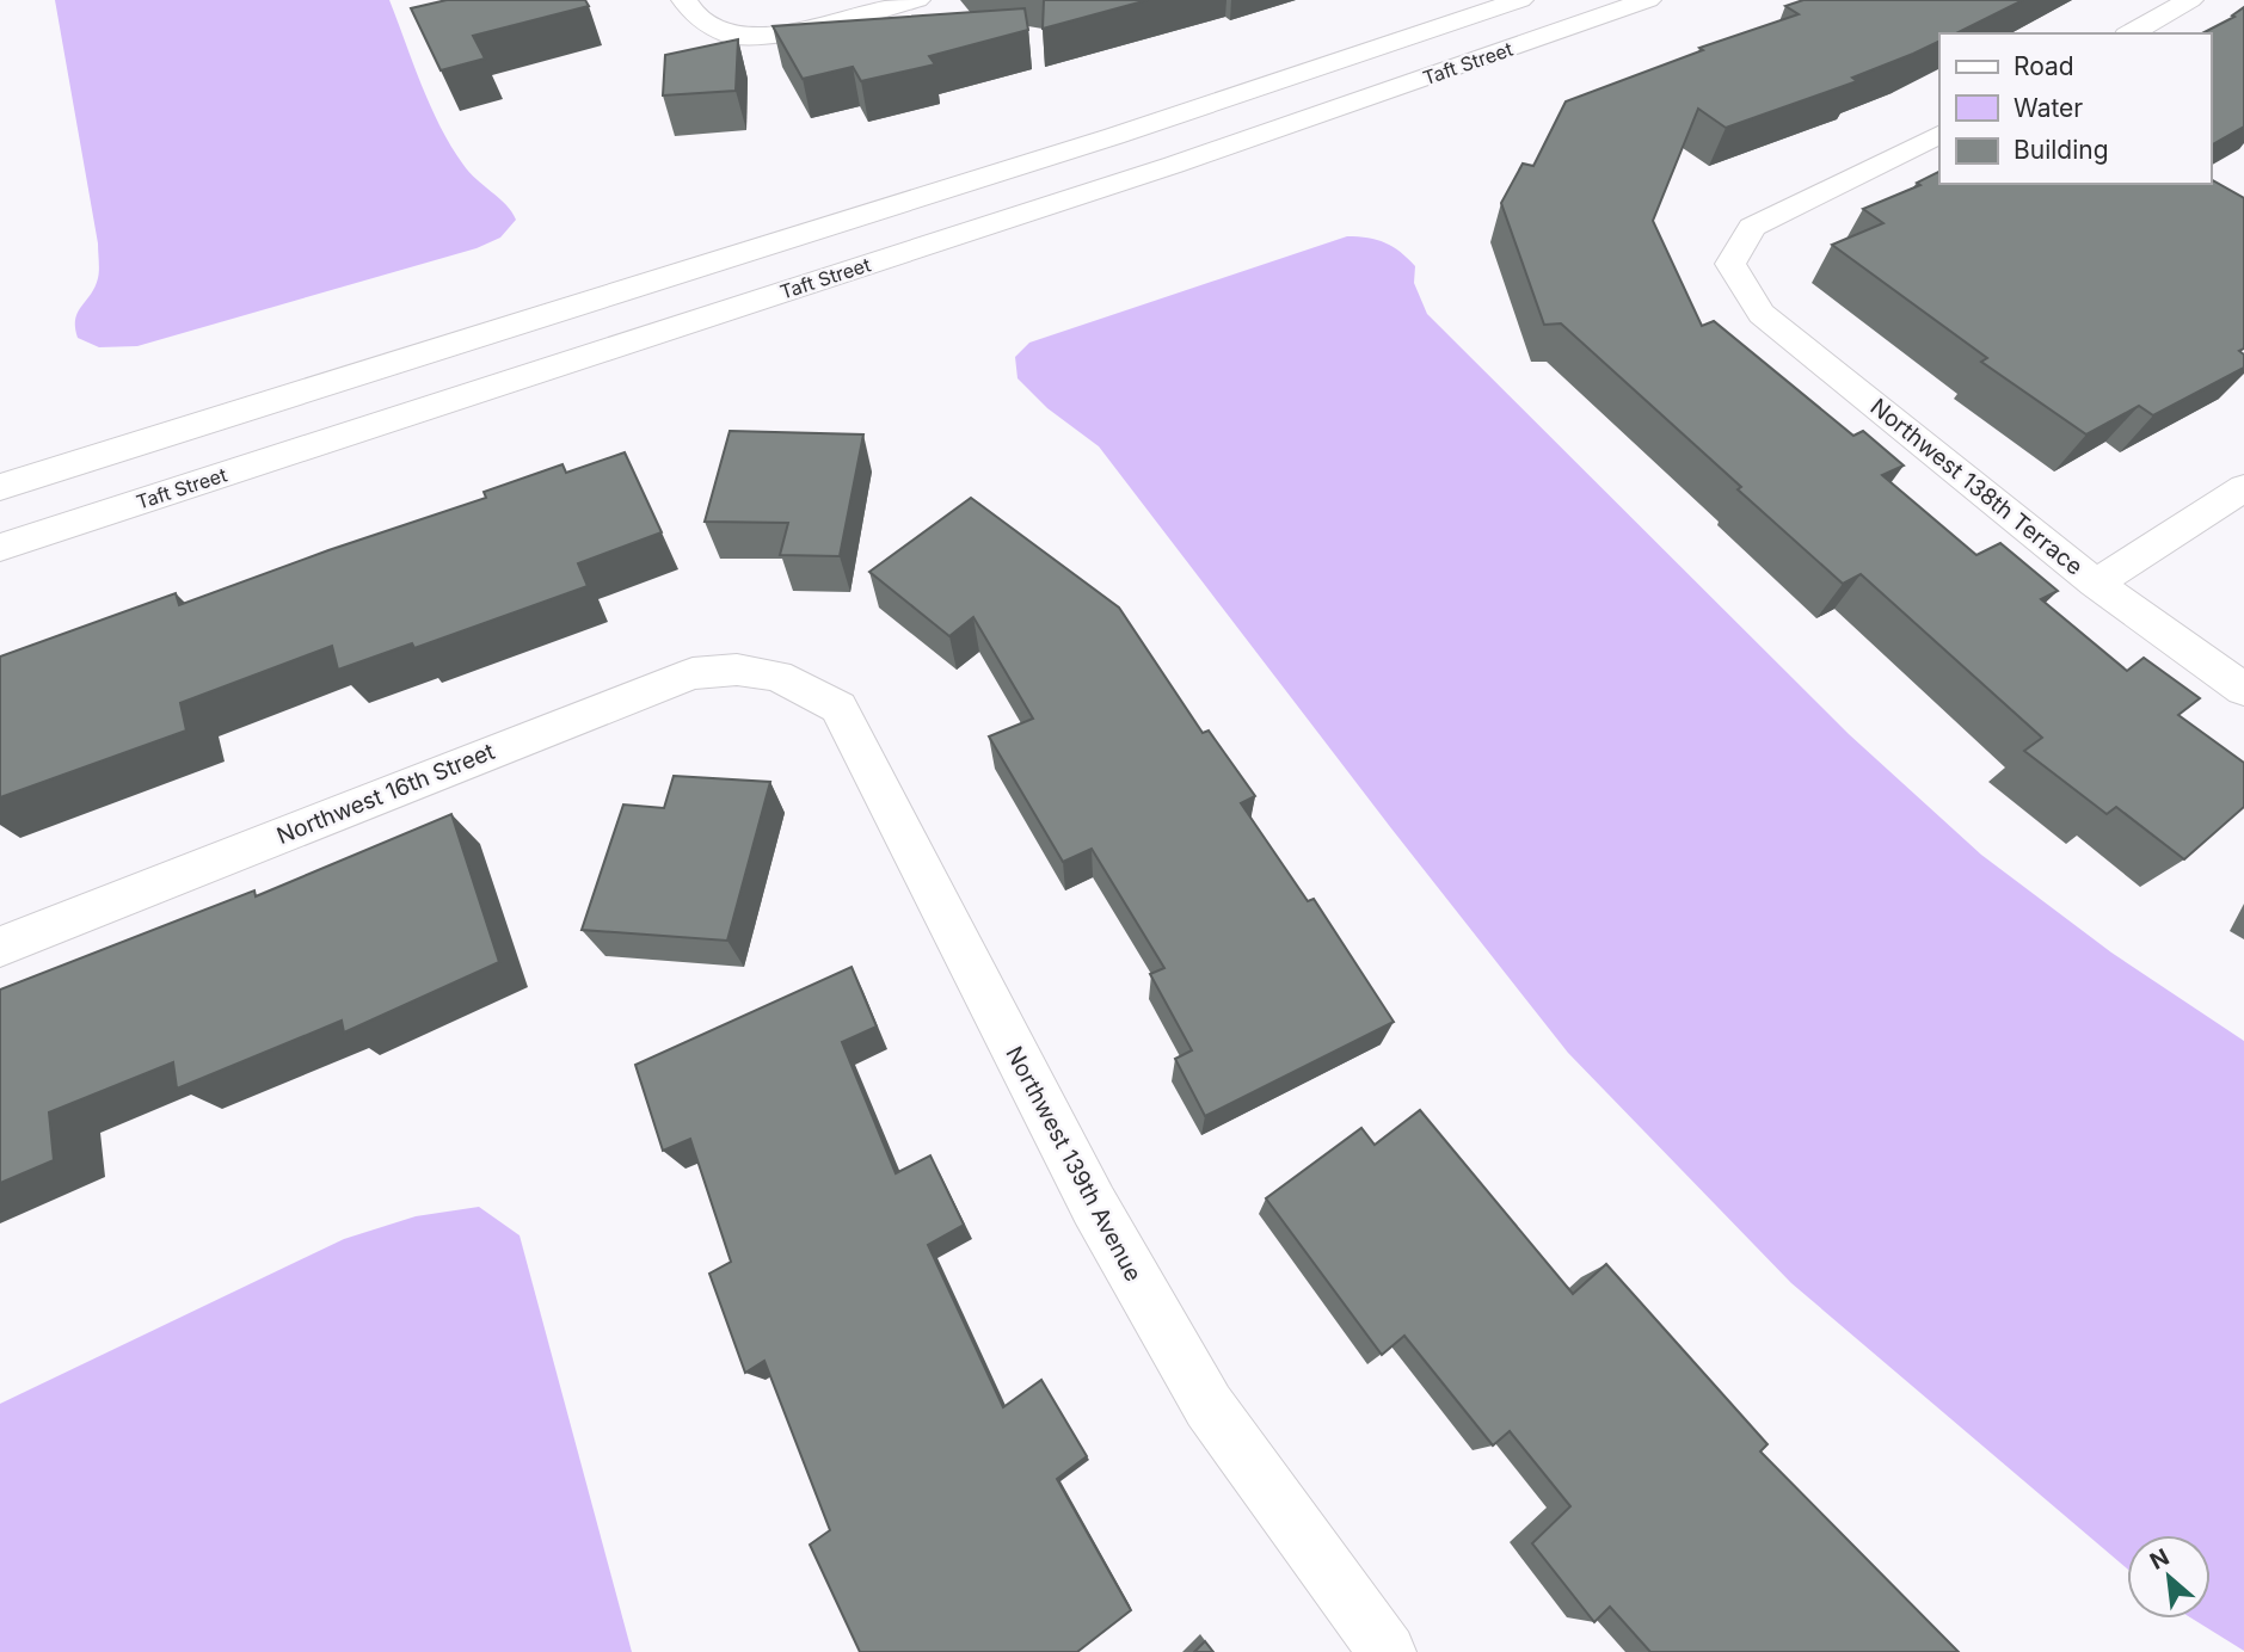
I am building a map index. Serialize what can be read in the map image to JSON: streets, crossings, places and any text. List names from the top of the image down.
{
  "streets": {
    "street": [
      "Taft Street",
      "Northwest 138th Terrace",
      "Northwest 16th Street",
      "Northwest 139th Avenue"
    ]
  },
  "crossings": [
    ["Northwest 16th Street", "Northwest 139th Avenue"]
  ],
  "legend": ["Road", "Water", "Building"],
  "north": "top left"
}
